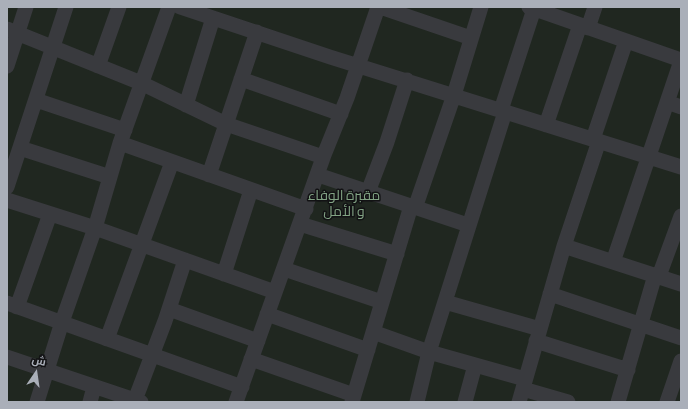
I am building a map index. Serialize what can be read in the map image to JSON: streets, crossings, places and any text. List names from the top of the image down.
{
  "parks": ["مقبرة الوفاء و الأمل"],
  "north": "top"
}
